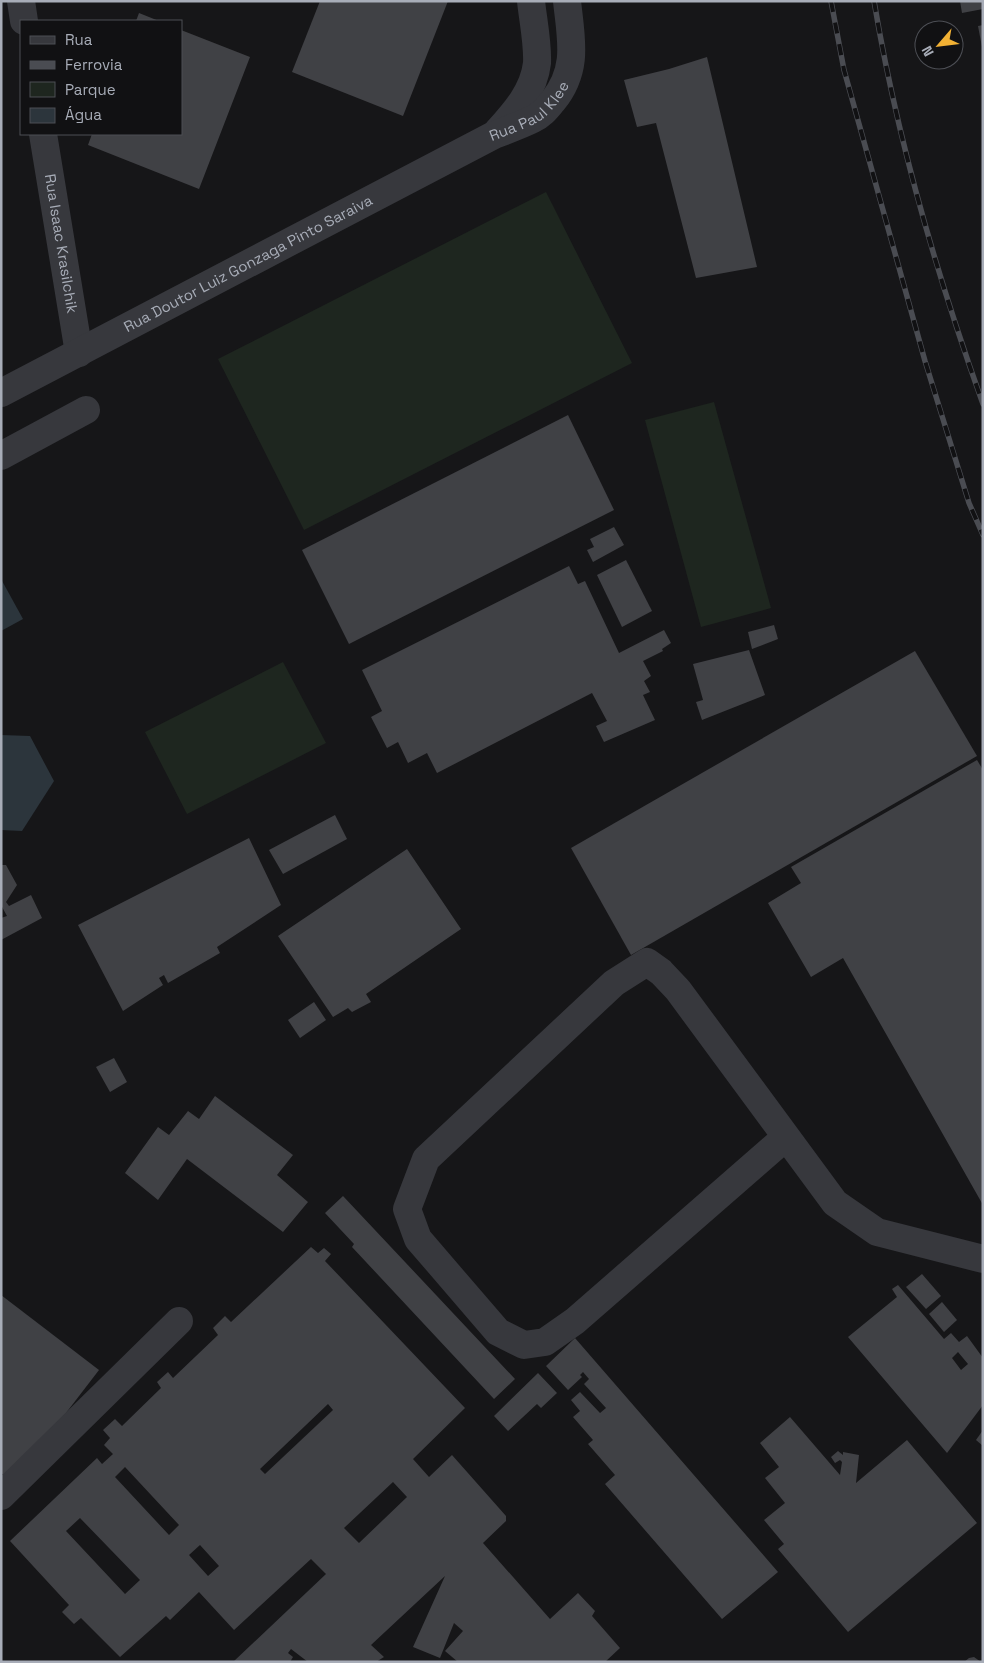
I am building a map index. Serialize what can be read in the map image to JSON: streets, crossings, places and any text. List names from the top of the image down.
{
  "streets": {
    "street": ["Rua Paul Klee", "Rua Isaac Krasilchik", "Rua Doutor Luiz Gonzaga Pinto Saraiva"]
  },
  "crossings": [
    ["Rua Paul Klee", "Rua Doutor Luiz Gonzaga Pinto Saraiva"],
    ["Rua Isaac Krasilchik", "Rua Doutor Luiz Gonzaga Pinto Saraiva"]
  ],
  "legend": [
    "Rua",
    "Ferrovia",
    "Parque",
    "Água"
  ],
  "north": "bottom left"
}
